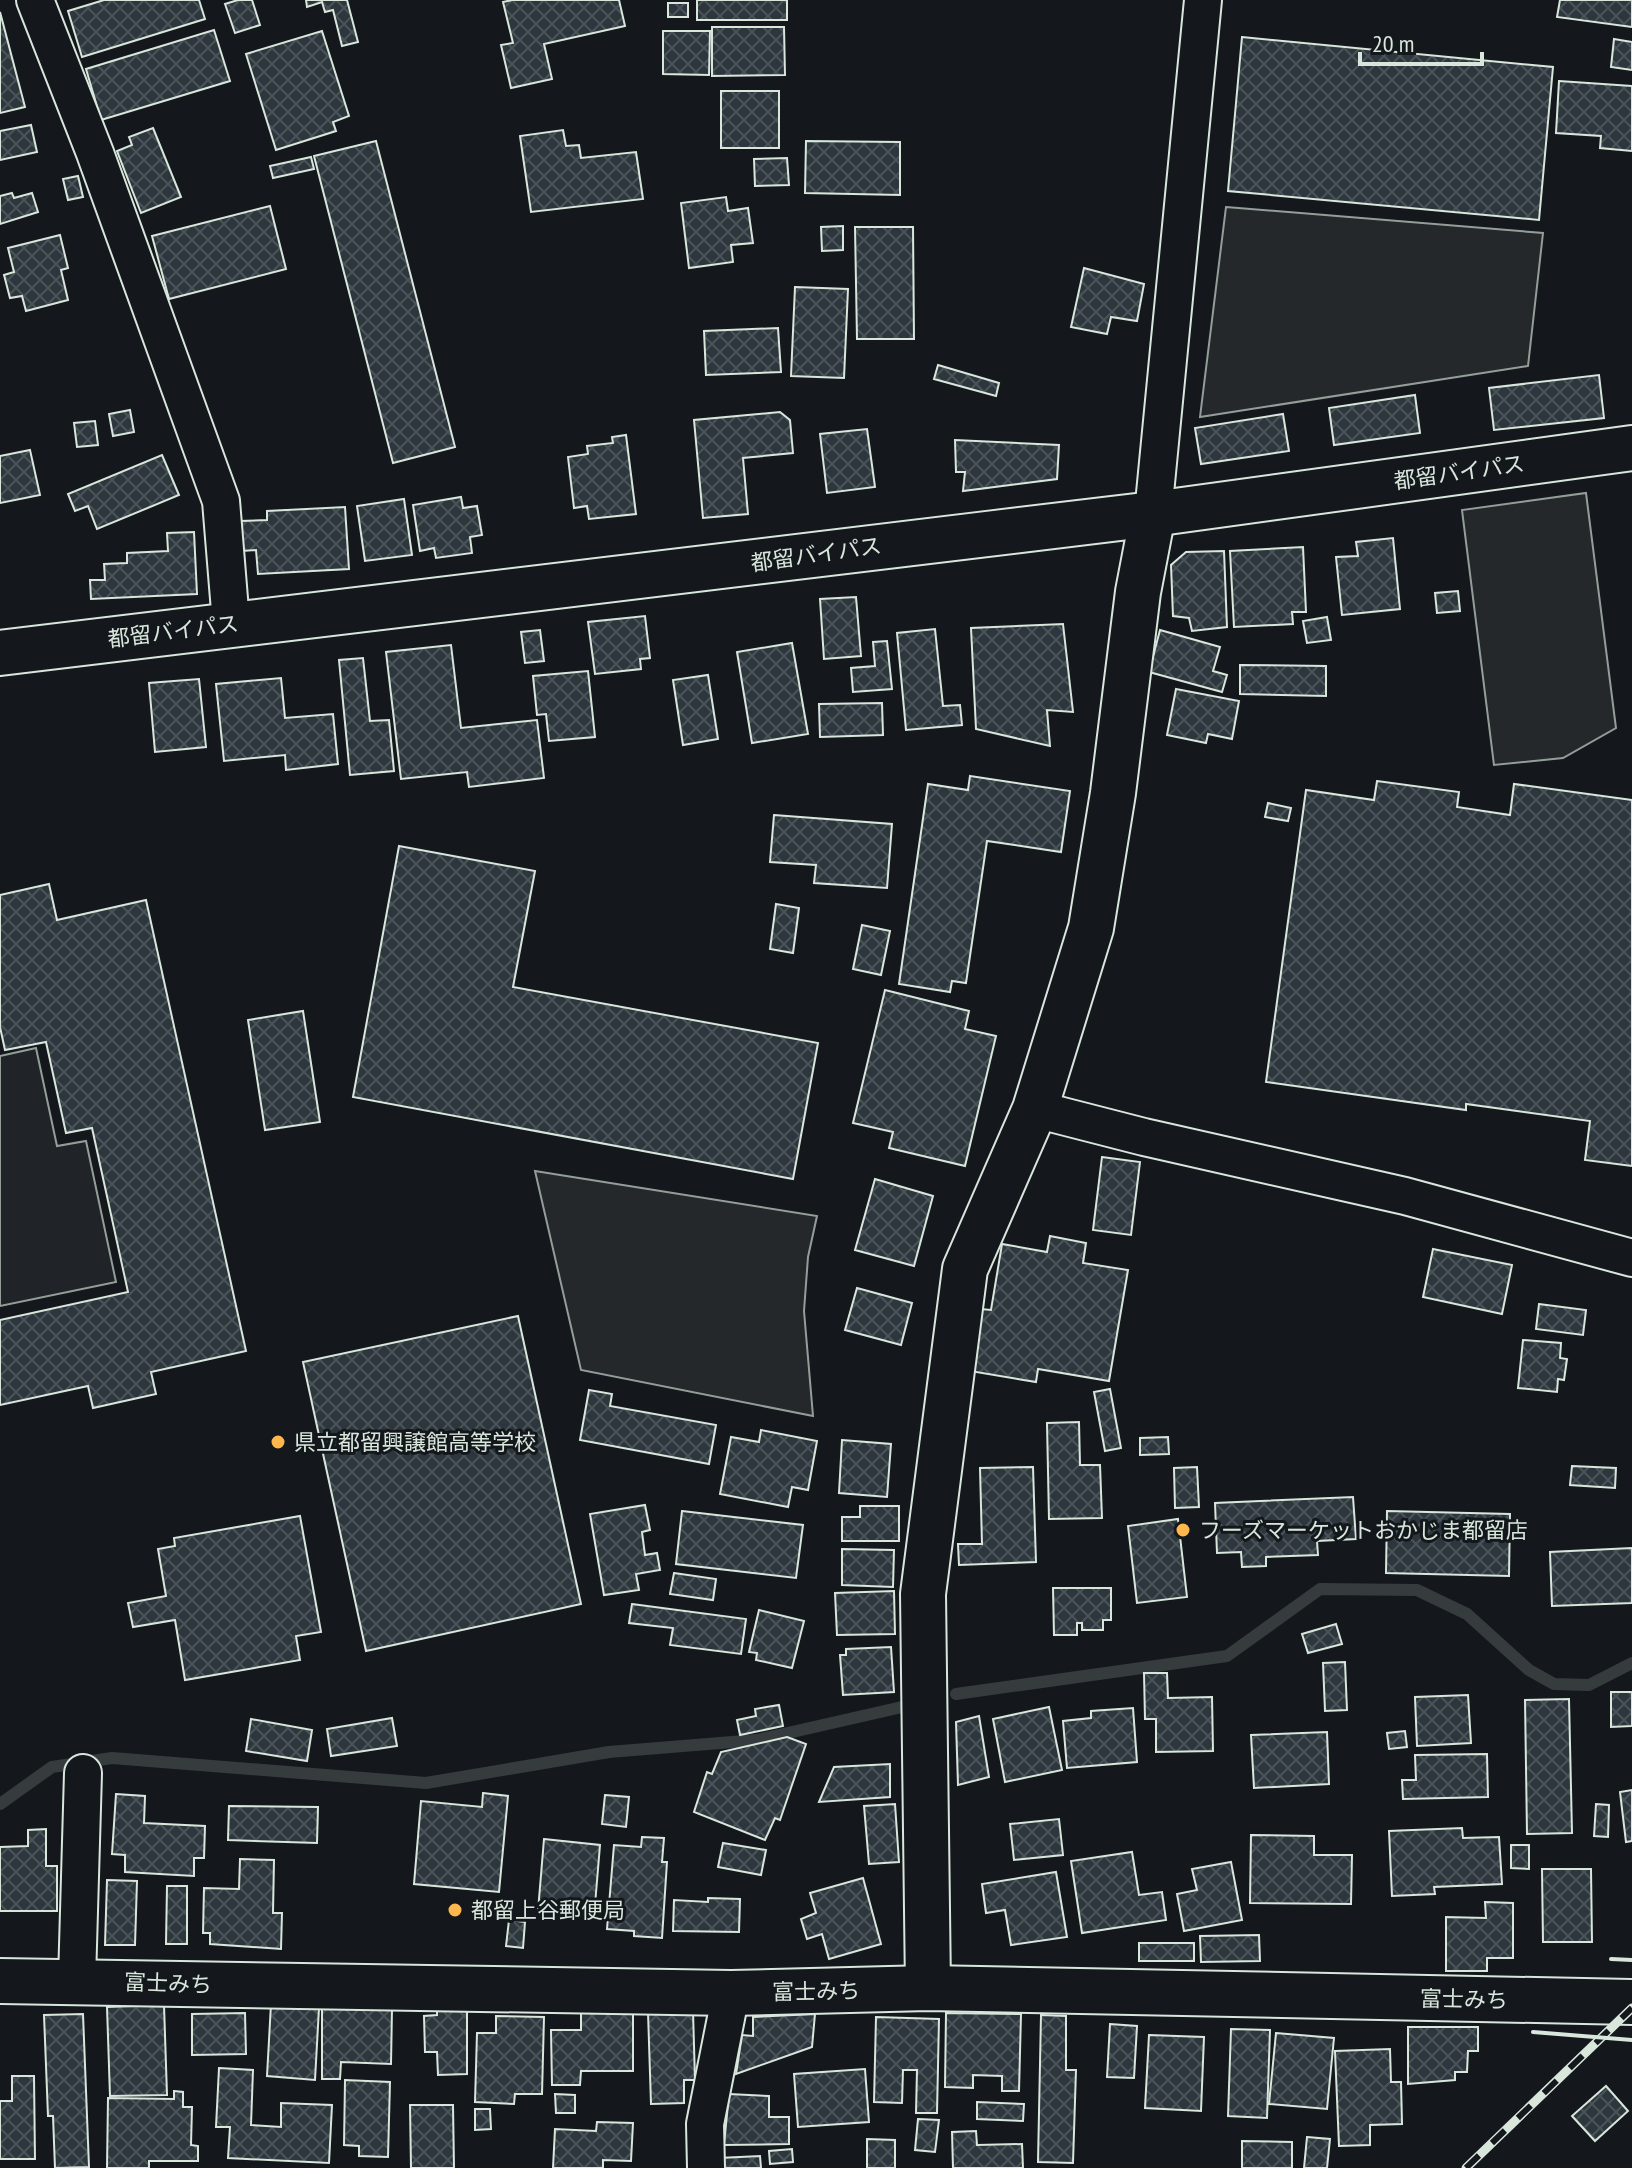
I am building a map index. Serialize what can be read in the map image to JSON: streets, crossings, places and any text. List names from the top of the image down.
{
  "streets": {
    "main road": ["都留バイパス", "富士みち"]
  },
  "places": ["県立都留興譲館高等学校", "フーズマーケットおかじま都留店", "都留上谷郵便局"],
  "scale_bar": "20 m"
}
